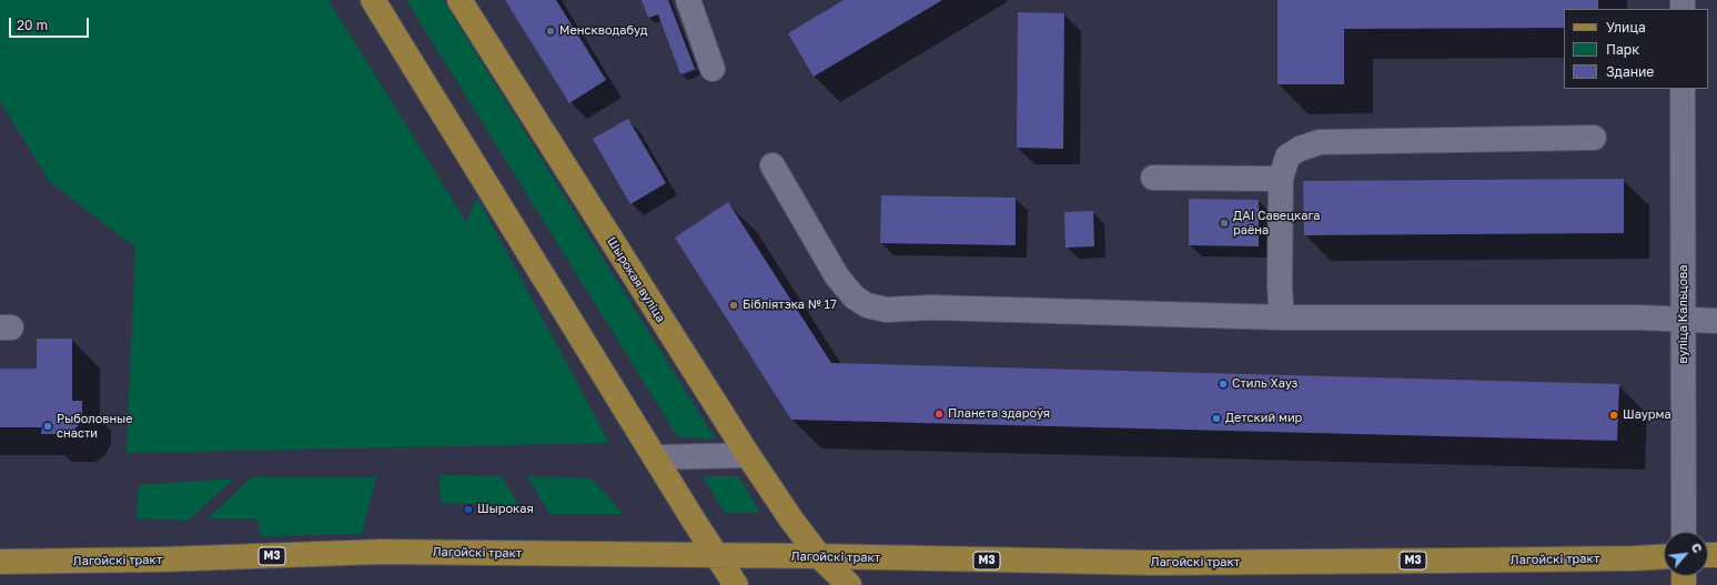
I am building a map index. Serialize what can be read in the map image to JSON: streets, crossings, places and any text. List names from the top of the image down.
{
  "streets": {
    "main road": ["Шырокая вуліца", "Лагойскі тракт", "М3"],
    "street": ["вуліца Кальцова"]
  },
  "crossings": [
    ["Шырокая вуліца", "Лагойскі тракт"]
  ],
  "places": [
    "Менскводабуд",
    "ДАІ Савецкага раёна",
    "Бібліятэка № 17",
    "Стиль Хауз",
    "Планета здароўя",
    "Шаурма",
    "Детский мир",
    "Рыболовные снасти",
    "Шырокая"
  ],
  "legend": ["Улица", "Парк", "Здание"],
  "scale_bar": "20 m",
  "north": "top right"
}
